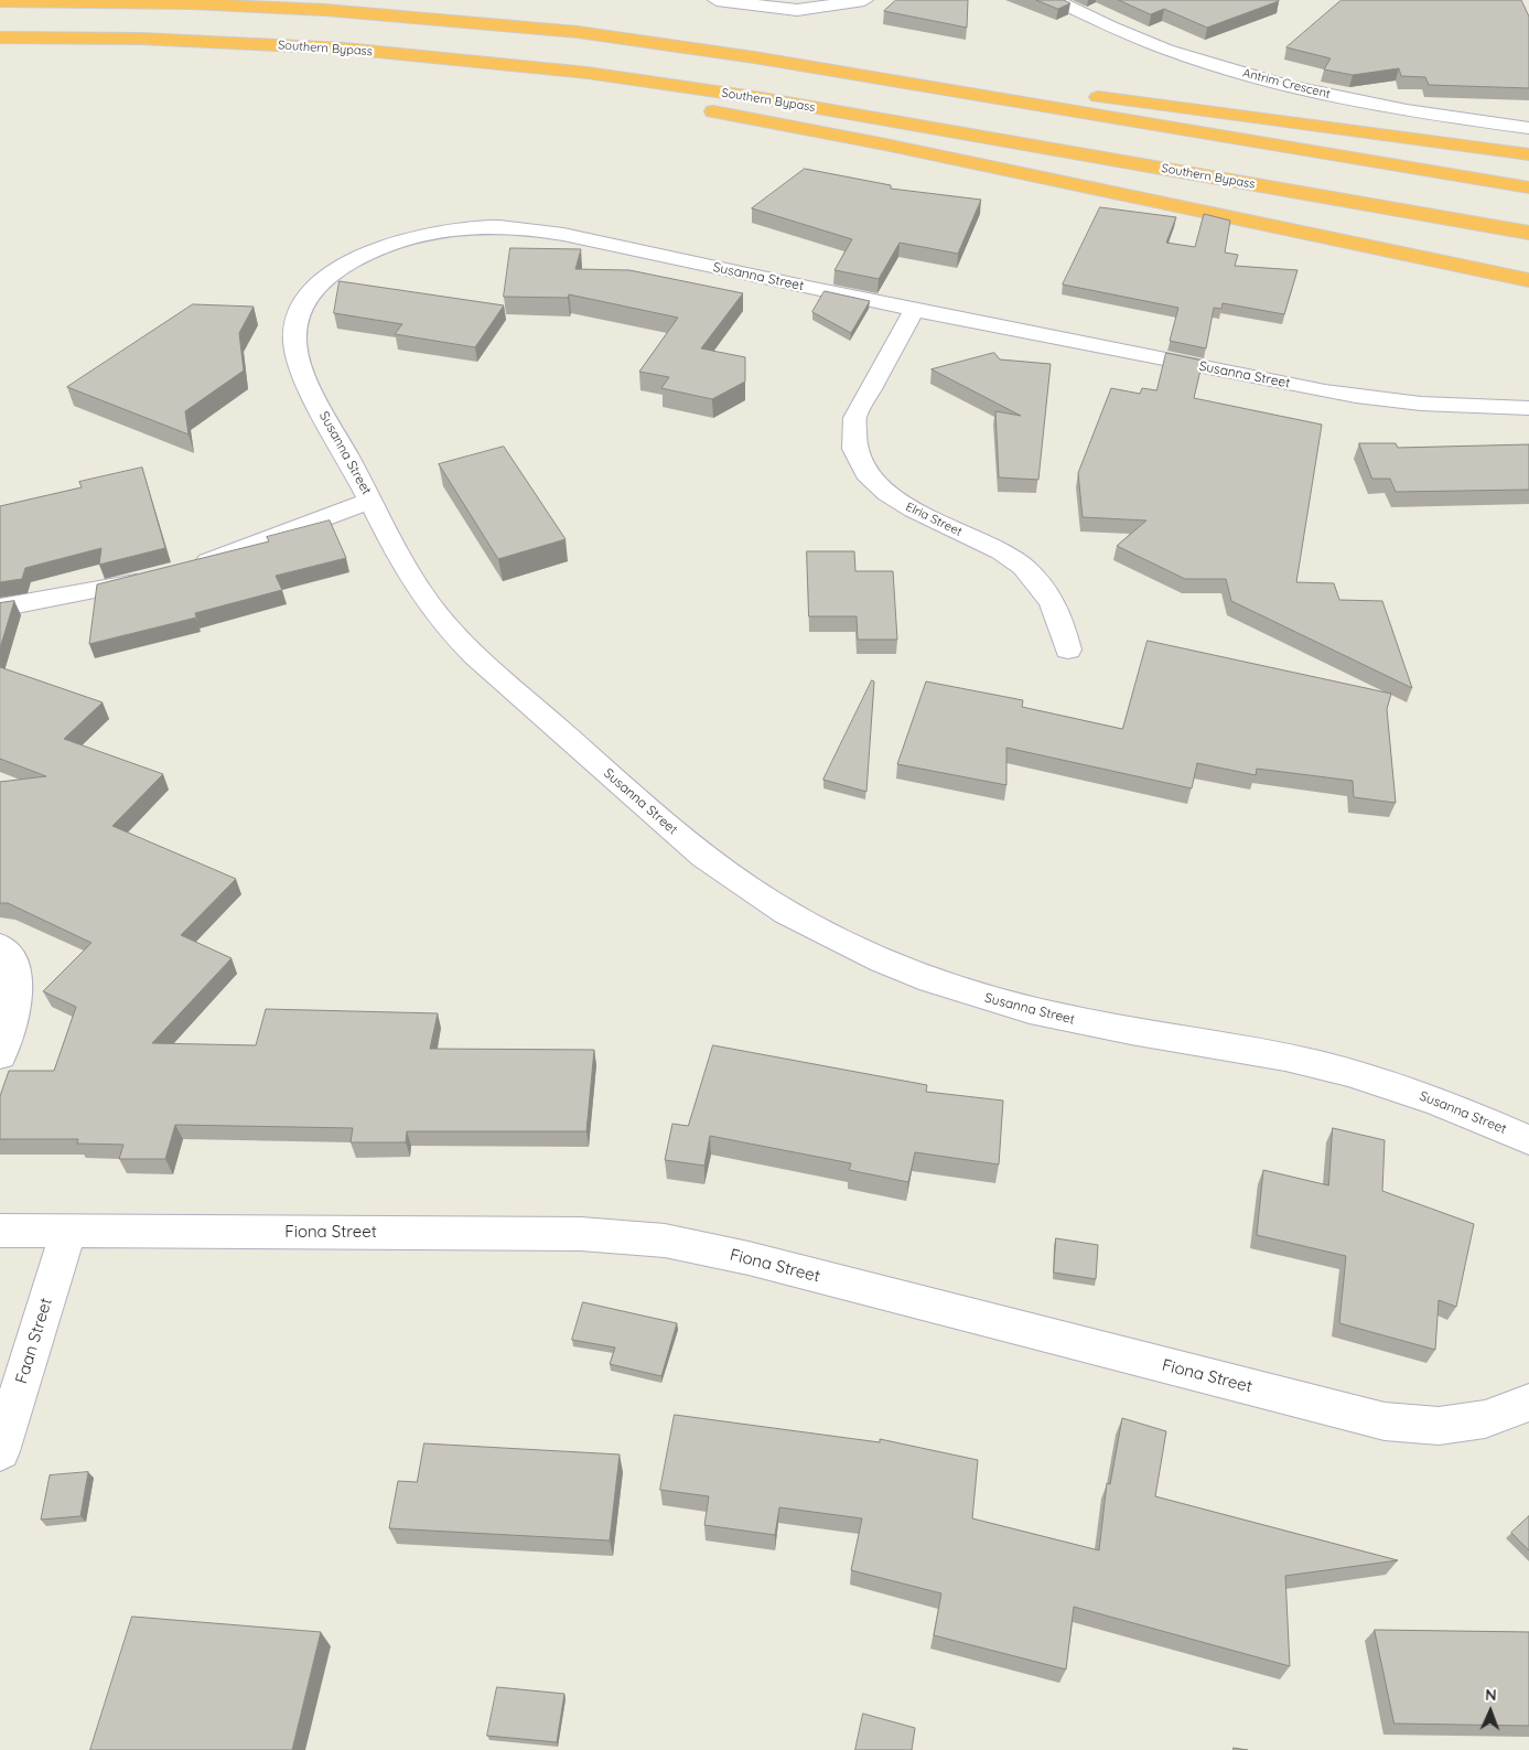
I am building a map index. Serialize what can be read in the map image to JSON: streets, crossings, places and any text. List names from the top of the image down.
{
  "streets": {
    "highway": ["Southern Bypass"],
    "street": [
      "Antrim Crescent",
      "Susanna Street",
      "Elria Street",
      "Fiona Street",
      "Faan Street"
    ]
  },
  "crossings": [
    ["Susanna Street", "Elria Street"],
    ["Fiona Street", "Faan Street"]
  ],
  "north": "top"
}
